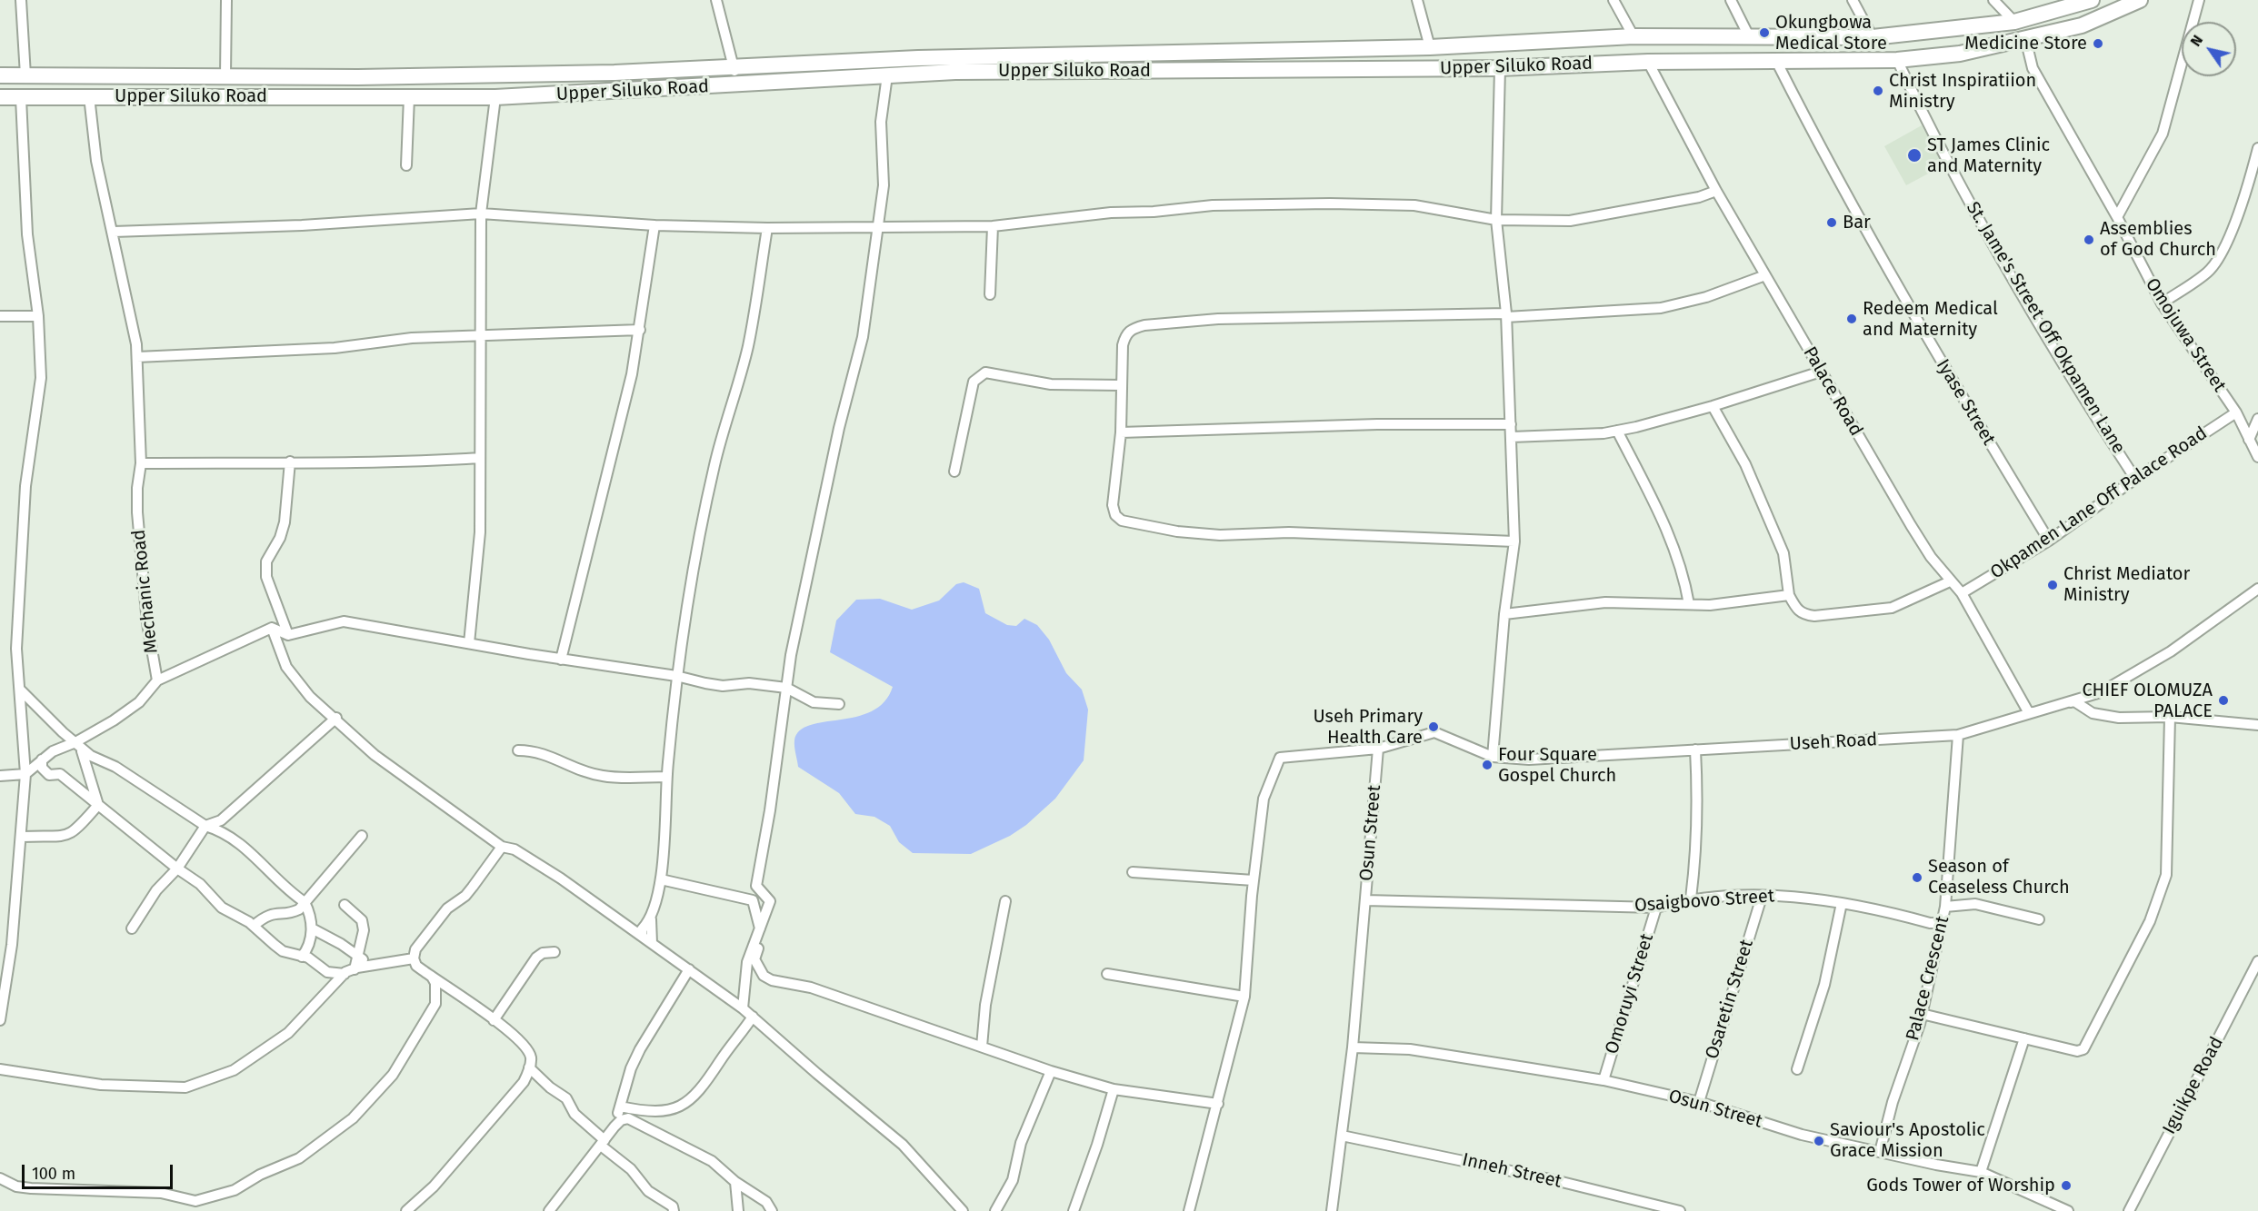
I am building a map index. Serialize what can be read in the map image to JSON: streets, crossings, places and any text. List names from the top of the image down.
{
  "streets": {
    "main road": ["Upper Siluko Road"],
    "street": [
      "St. Jame's Street Off Okpamen Lane",
      "Omojuwa Street",
      "Palace Road",
      "Iyase Street",
      "Okpamen Lane Off Palace Road",
      "Mechanic Road",
      "Useh Road",
      "Osun Street",
      "Osaigbovo Street",
      "Palace Crescent",
      "Omoruyi Street",
      "Osaretin Street",
      "Iguikpe Road",
      "Inneh Street"
    ]
  },
  "crossings": [
    ["Upper Siluko Road", "St. Jame's Street Off Okpamen Lane"],
    ["Upper Siluko Road", "Omojuwa Street"],
    ["Upper Siluko Road", "Palace Road"],
    ["Upper Siluko Road", "Iyase Street"],
    ["Upper Siluko Road", "Mechanic Road"],
    ["St. Jame's Street Off Okpamen Lane", "Okpamen Lane Off Palace Road"],
    ["Omojuwa Street", "Okpamen Lane Off Palace Road"],
    ["Palace Road", "Okpamen Lane Off Palace Road"],
    ["Palace Road", "Useh Road"],
    ["Iyase Street", "Okpamen Lane Off Palace Road"],
    ["Useh Road", "Osun Street"],
    ["Useh Road", "Palace Crescent"],
    ["Osun Street", "Osaigbovo Street"],
    ["Osun Street", "Palace Crescent"],
    ["Osun Street", "Omoruyi Street"],
    ["Osun Street", "Osaretin Street"],
    ["Osun Street", "Inneh Street"],
    ["Osaigbovo Street", "Palace Crescent"],
    ["Osaigbovo Street", "Omoruyi Street"],
    ["Osaigbovo Street", "Osaretin Street"]
  ],
  "places": [
    "Okungbowa Medical Store",
    "Medicine Store",
    "Christ Inspiratiion Ministry",
    "ST James Clinic and Maternity",
    "Bar",
    "Assemblies of God Church",
    "Redeem Medical and Maternity",
    "Christ Mediator Ministry",
    "CHIEF OLOMUZA PALACE",
    "Useh Primary Health Care",
    "Four Square Gospel Church",
    "Season of Ceaseless Church",
    "Saviour's Apostolic Grace Mission",
    "Gods Tower of Worship"
  ],
  "scale_bar": "100 m",
  "north": "top left"
}
